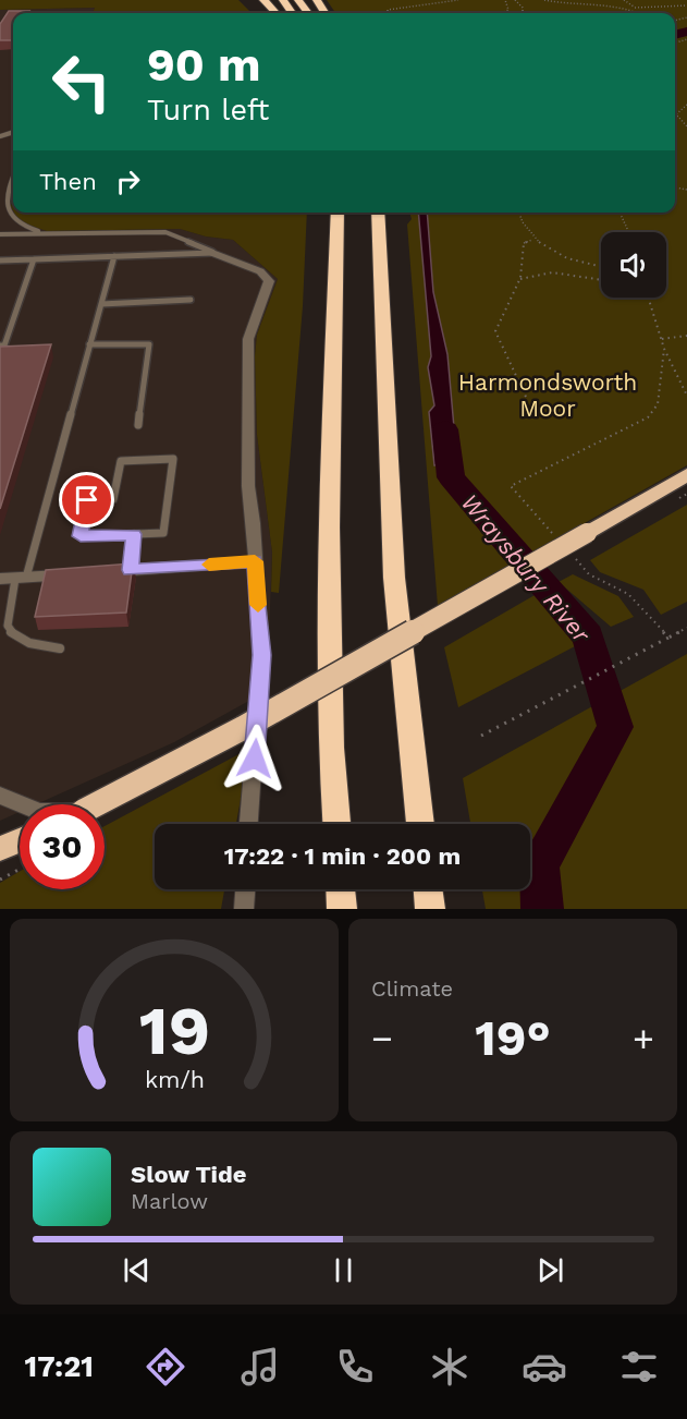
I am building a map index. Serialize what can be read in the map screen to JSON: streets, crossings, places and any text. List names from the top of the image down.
{
  "water": ["Wraysbury River"],
  "parks": ["Harmondsworth Moor"],
  "page": {
    "turn": ["90 m", "Turn left"],
    "then": "Then",
    "limit": "30",
    "trip": "17:22 · 1 min · 200 m",
    "tile": "Climate",
    "heat": ["−", "19°", "+"],
    "song": ["Slow Tide", "Marlow"],
    "tabs": "17:21",
    "gauge": ["19", "km/h"]
  }
}
